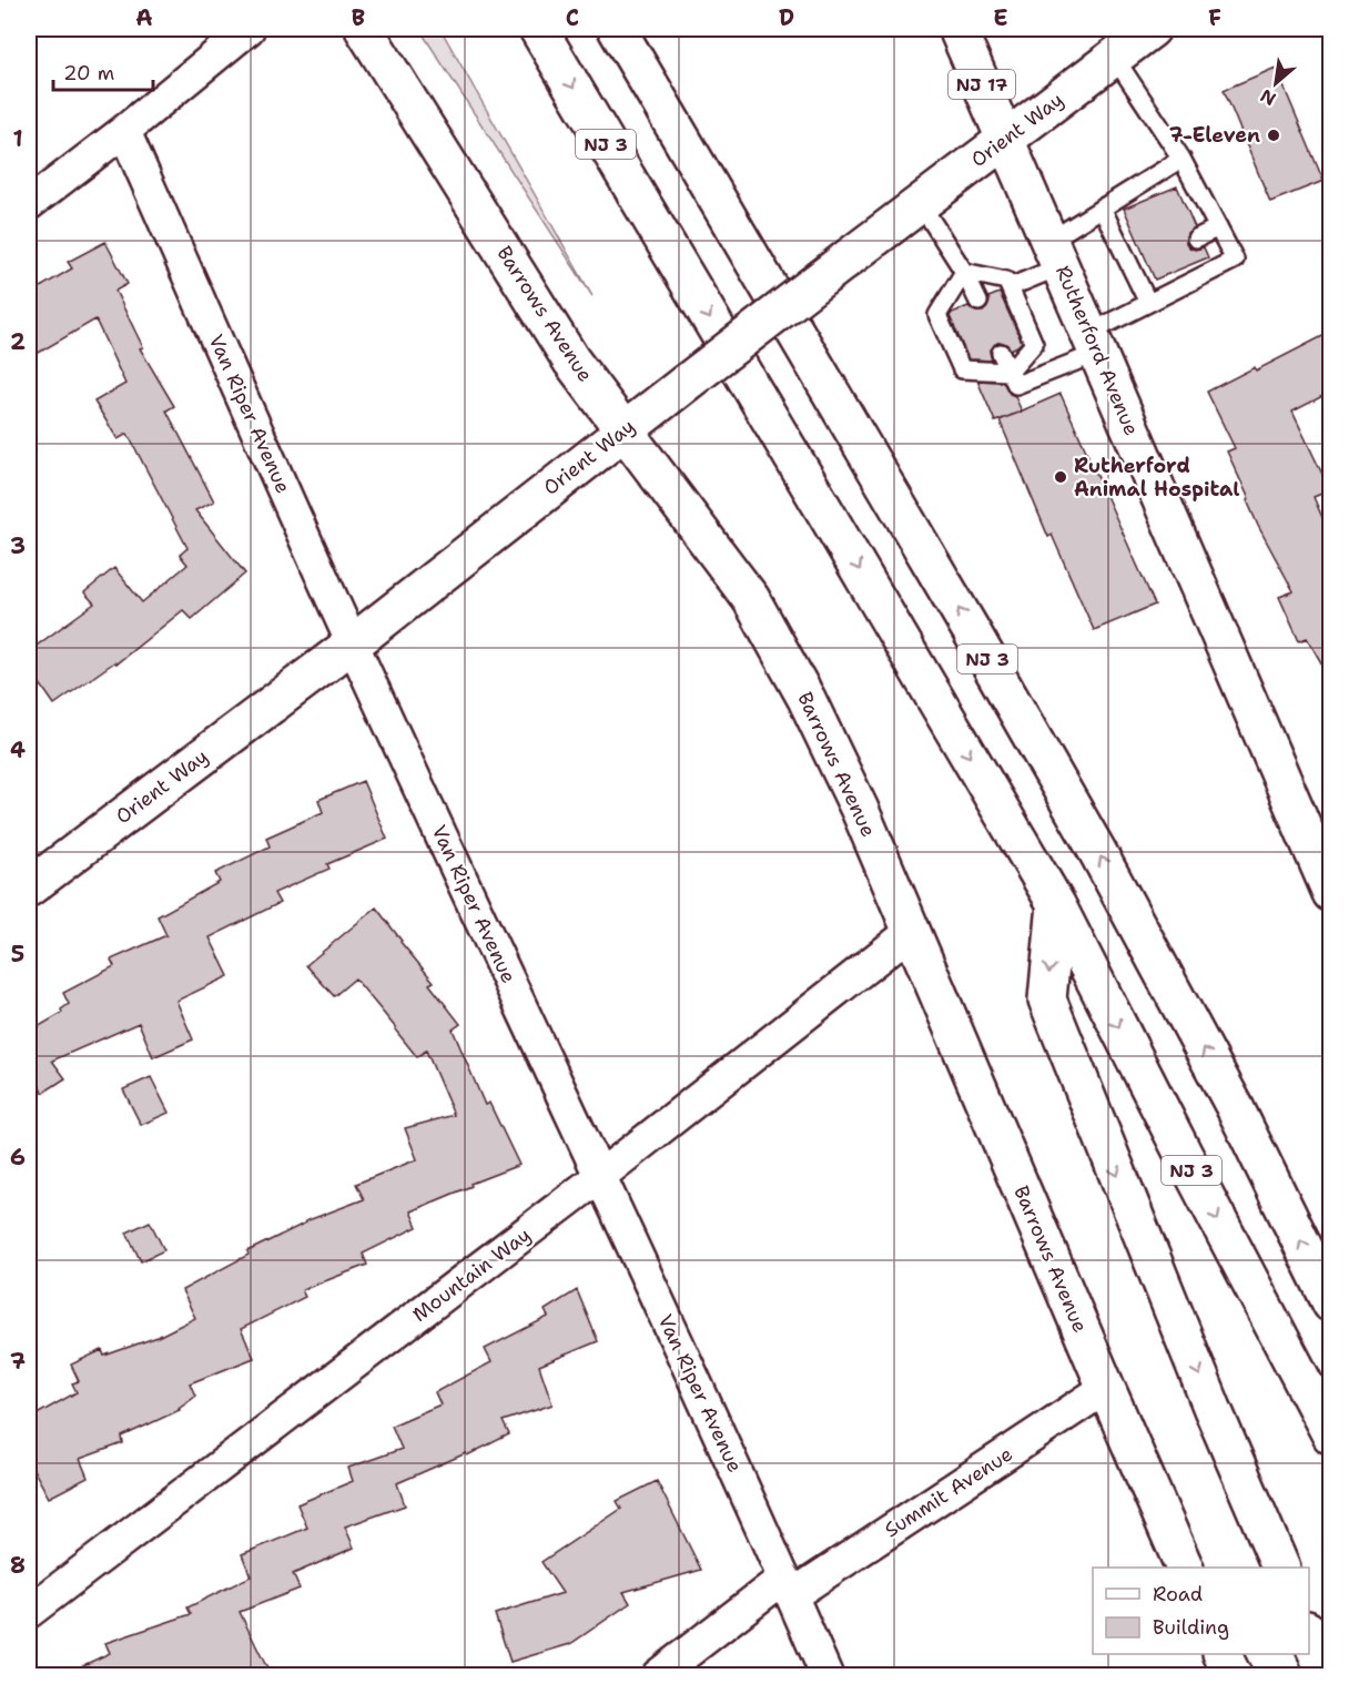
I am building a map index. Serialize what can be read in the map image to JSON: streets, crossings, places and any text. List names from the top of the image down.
{
  "streets": {
    "main road": [
      "NJ 17",
      "Orient Way",
      "NJ 3",
      "Barrows Avenue",
      "Rutherford Avenue"
    ],
    "street": ["Van Riper Avenue", "Mountain Way", "Summit Avenue"]
  },
  "crossings": [
    ["Orient Way", "Barrows Avenue"],
    ["Orient Way", "Rutherford Avenue"],
    ["Orient Way", "Van Riper Avenue"],
    ["Barrows Avenue", "Mountain Way"],
    ["Barrows Avenue", "Summit Avenue"],
    ["Van Riper Avenue", "Mountain Way"],
    ["Van Riper Avenue", "Summit Avenue"]
  ],
  "places": ["7-Eleven", "Rutherford Animal Hospital"],
  "legend": ["Road", "Building"],
  "scale_bar": "20 m",
  "north": "bottom left",
  "grid": {
    "columns": [
      "A",
      "B",
      "C",
      "D",
      "E",
      "F"
    ],
    "rows": [
      "1",
      "2",
      "3",
      "4",
      "5",
      "6",
      "7",
      "8"
    ]
  }
}
